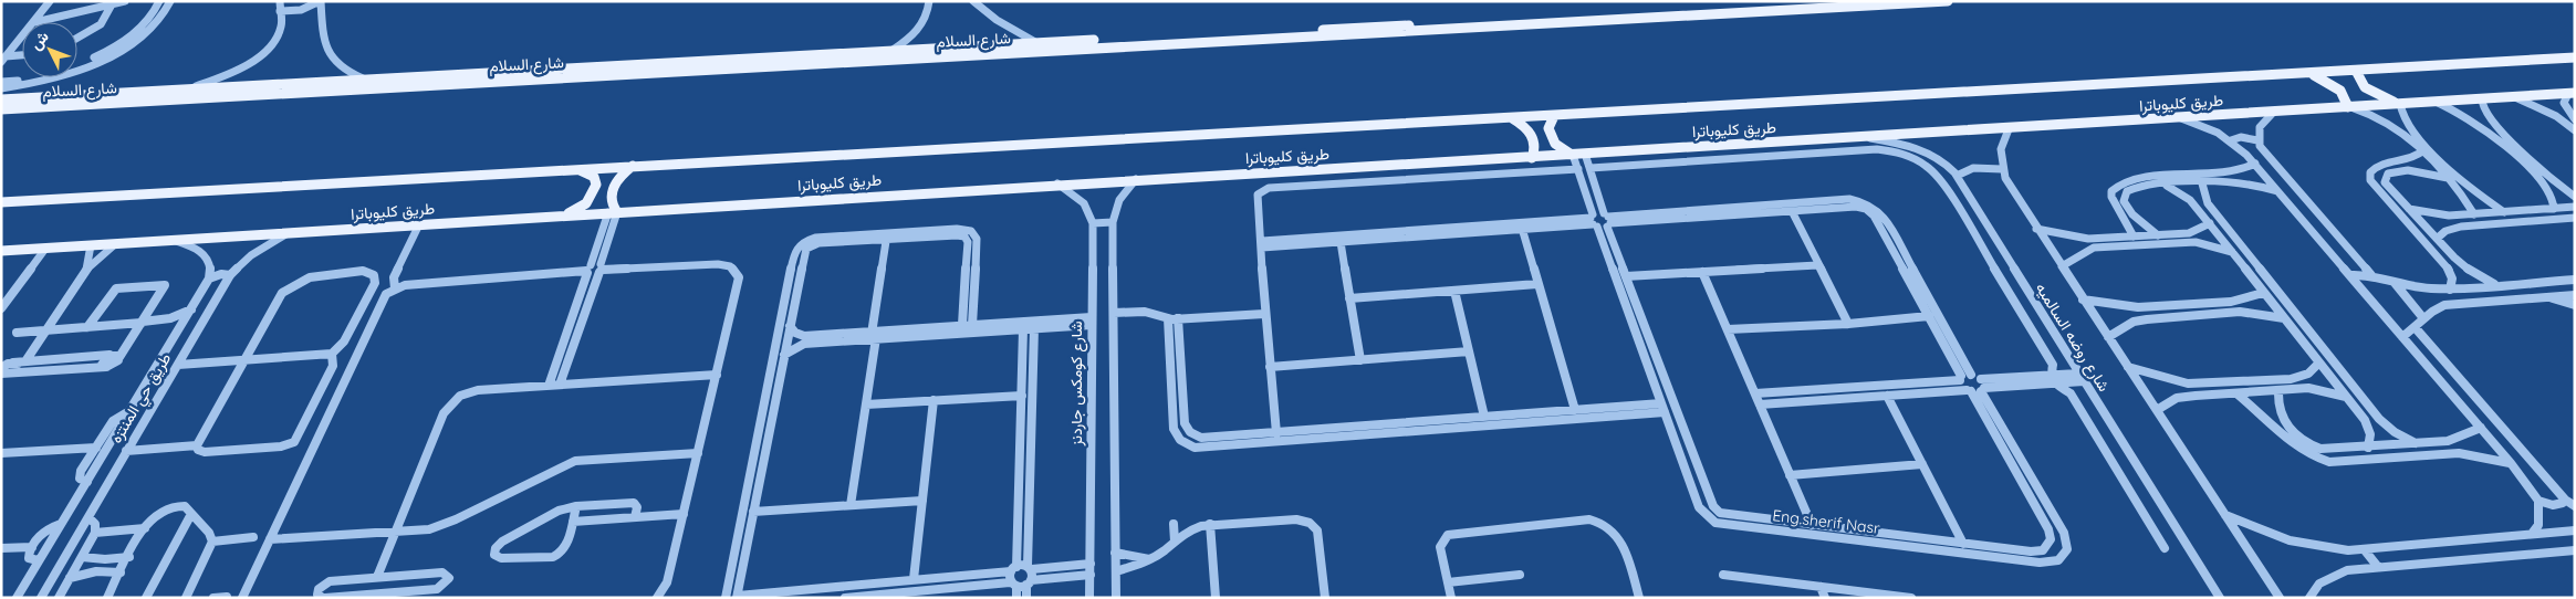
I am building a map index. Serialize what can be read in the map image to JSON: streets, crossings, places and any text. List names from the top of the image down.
{
  "streets": {
    "main road": ["شارع السلام", "طريق كليوباترا"],
    "street": [
      "شارع روضه السالميه",
      "شارع كومكس جاردنز",
      "طريق حي المنتزه",
      "Eng.sherif Nasr"
    ]
  },
  "crossings": [
    ["طريق كليوباترا", "شارع روضه السالميه"],
    ["طريق كليوباترا", "طريق حي المنتزه"],
    ["طريق كليوباترا", "Eng.sherif Nasr"]
  ],
  "north": "top left"
}
